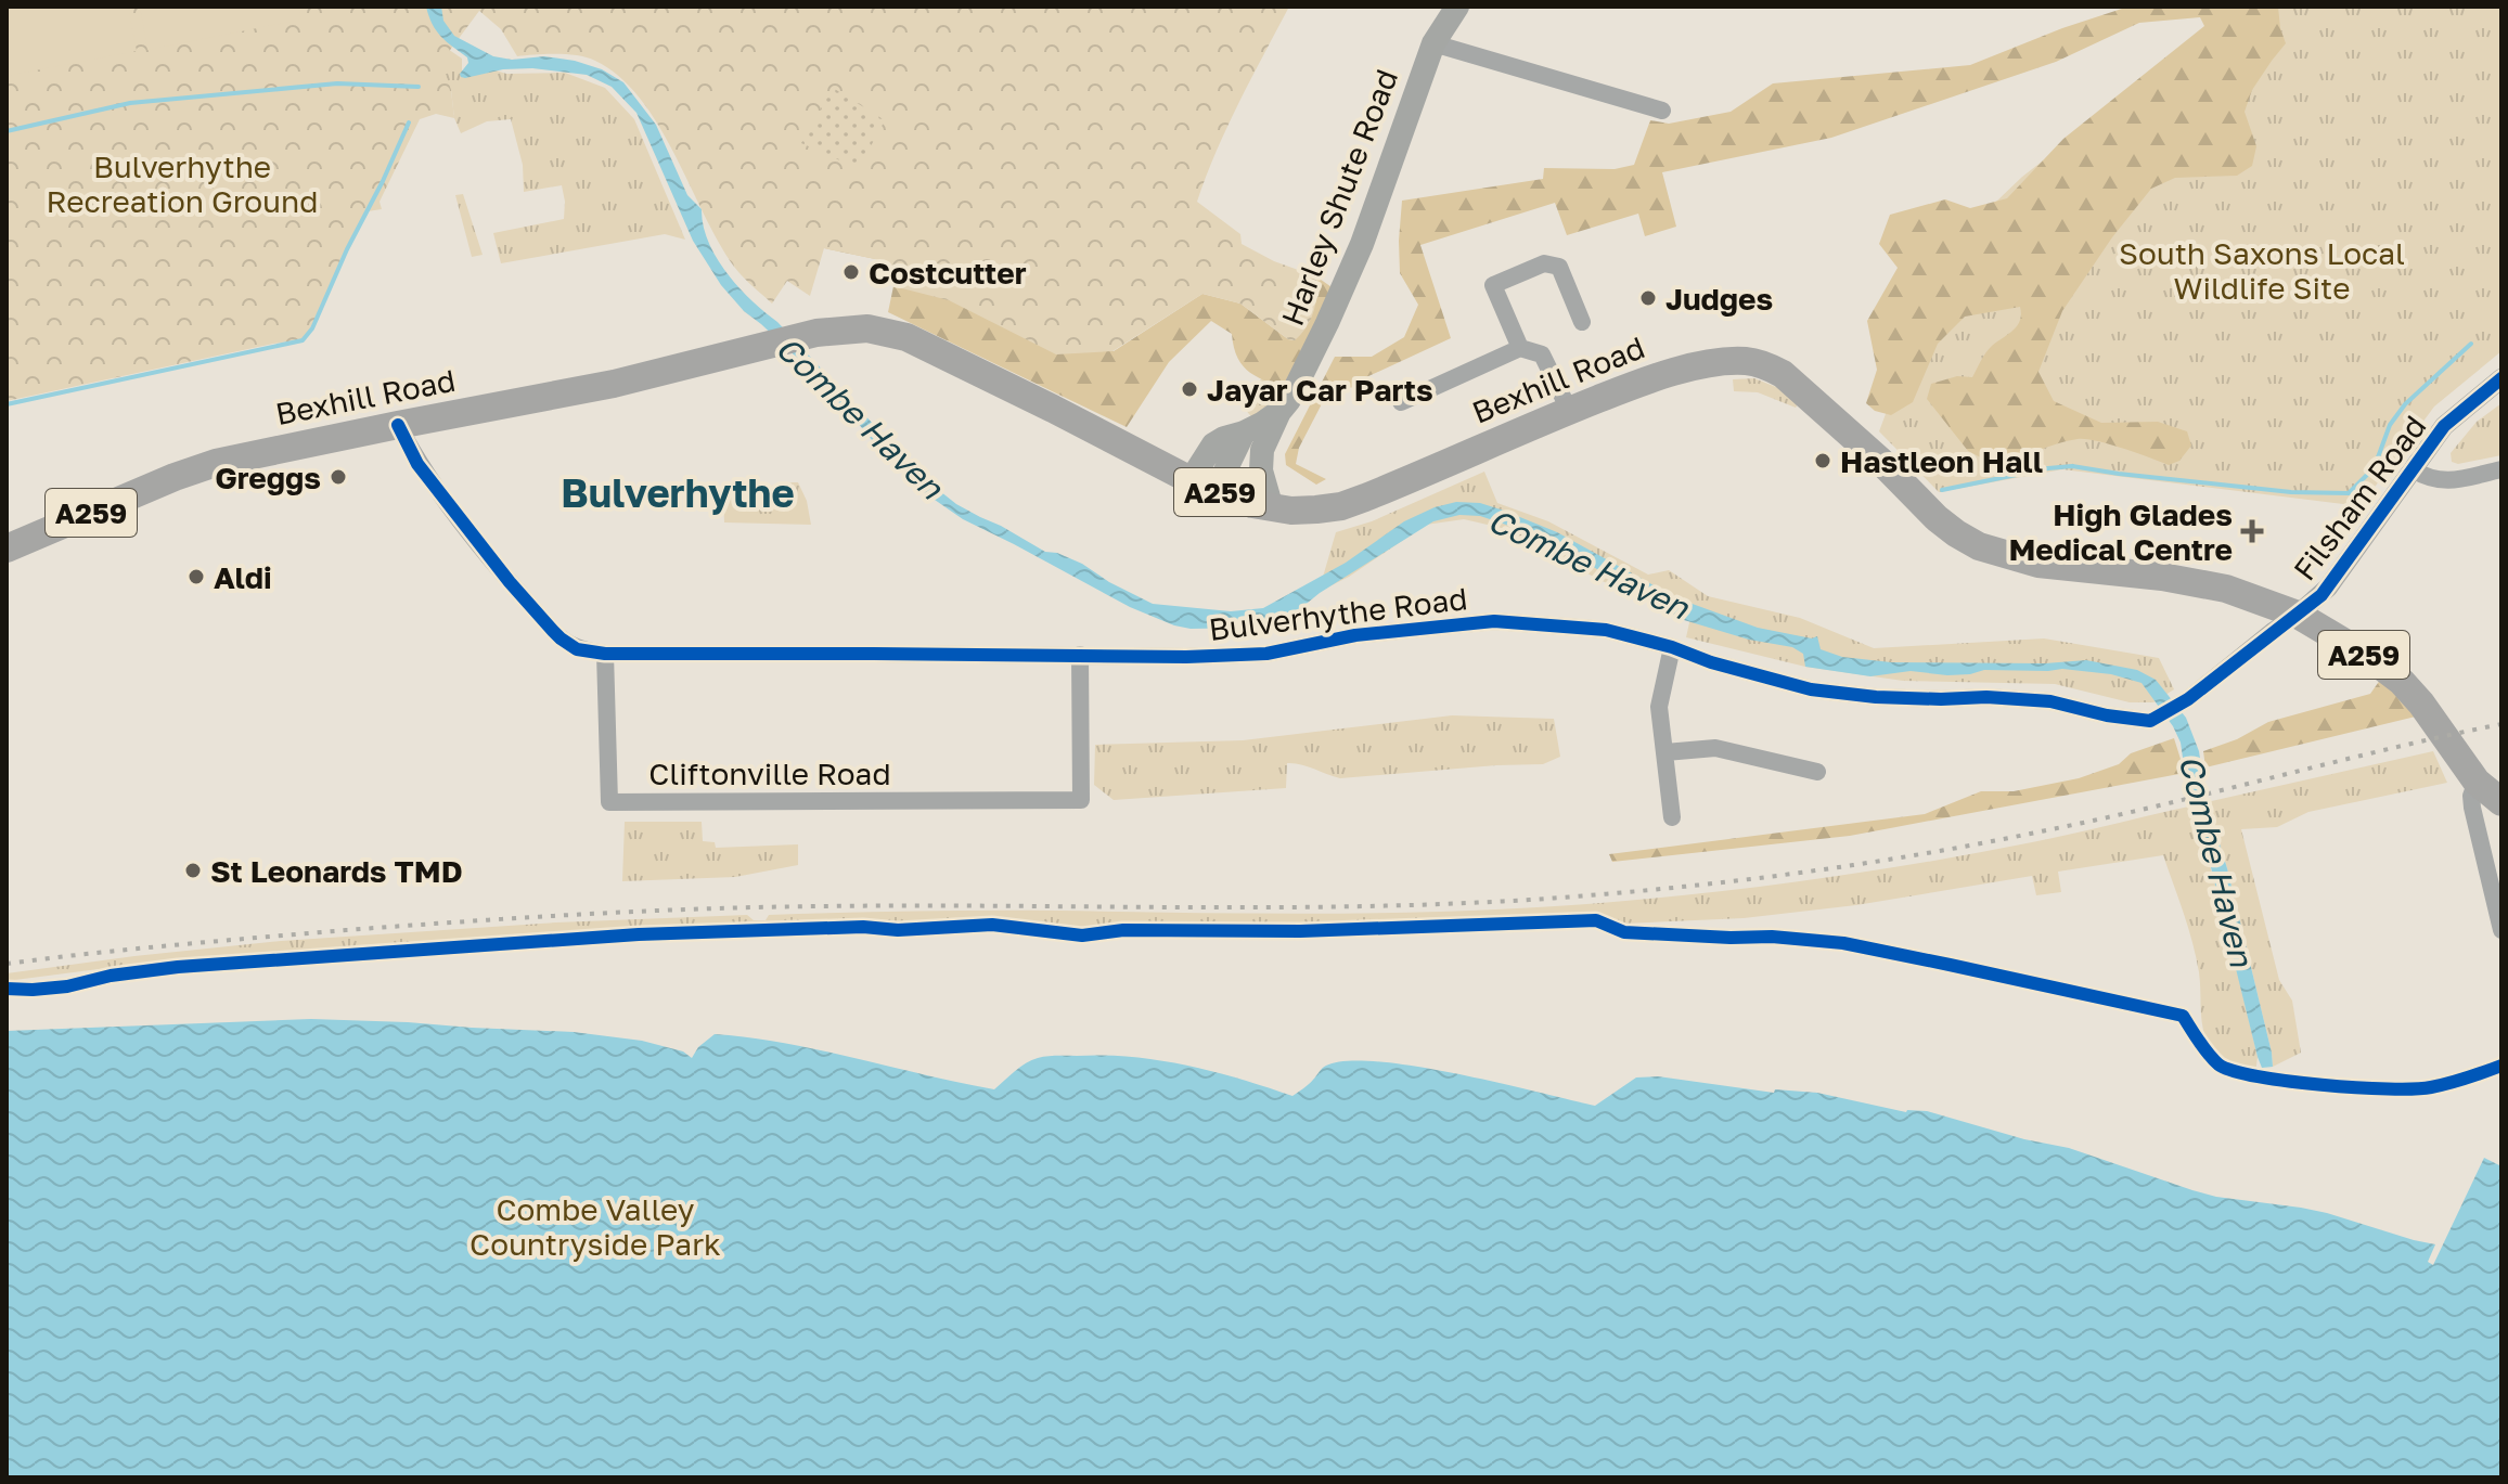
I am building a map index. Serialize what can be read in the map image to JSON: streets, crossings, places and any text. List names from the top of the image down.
{
  "streets": {
    "highway": ["Bexhill Road", "A259"],
    "main road": ["Harley Shute Road"],
    "street": ["Filsham Road", "Bulverhythe Road", "Cliftonville Road"]
  },
  "crossings": [
    ["Harley Shute Road", "Bexhill Road"],
    ["Bexhill Road", "Filsham Road"],
    ["Bexhill Road", "Bulverhythe Road"],
    ["Filsham Road", "Bulverhythe Road"],
    ["Bulverhythe Road", "Cliftonville Road"]
  ],
  "districts": ["Bulverhythe"],
  "water": ["Combe Haven"],
  "parks": ["Bulverhythe Recreation Ground", "South Saxons Local Wildlife Site", "Combe Valley Countryside Park"],
  "places": {
    "other": [
      "Costcutter",
      "Judges",
      "Jayar Car Parts",
      "Hastleon Hall",
      "Greggs",
      "Aldi",
      "St Leonards TMD"
    ],
    "health": ["High Glades Medical Centre"]
  }
}
